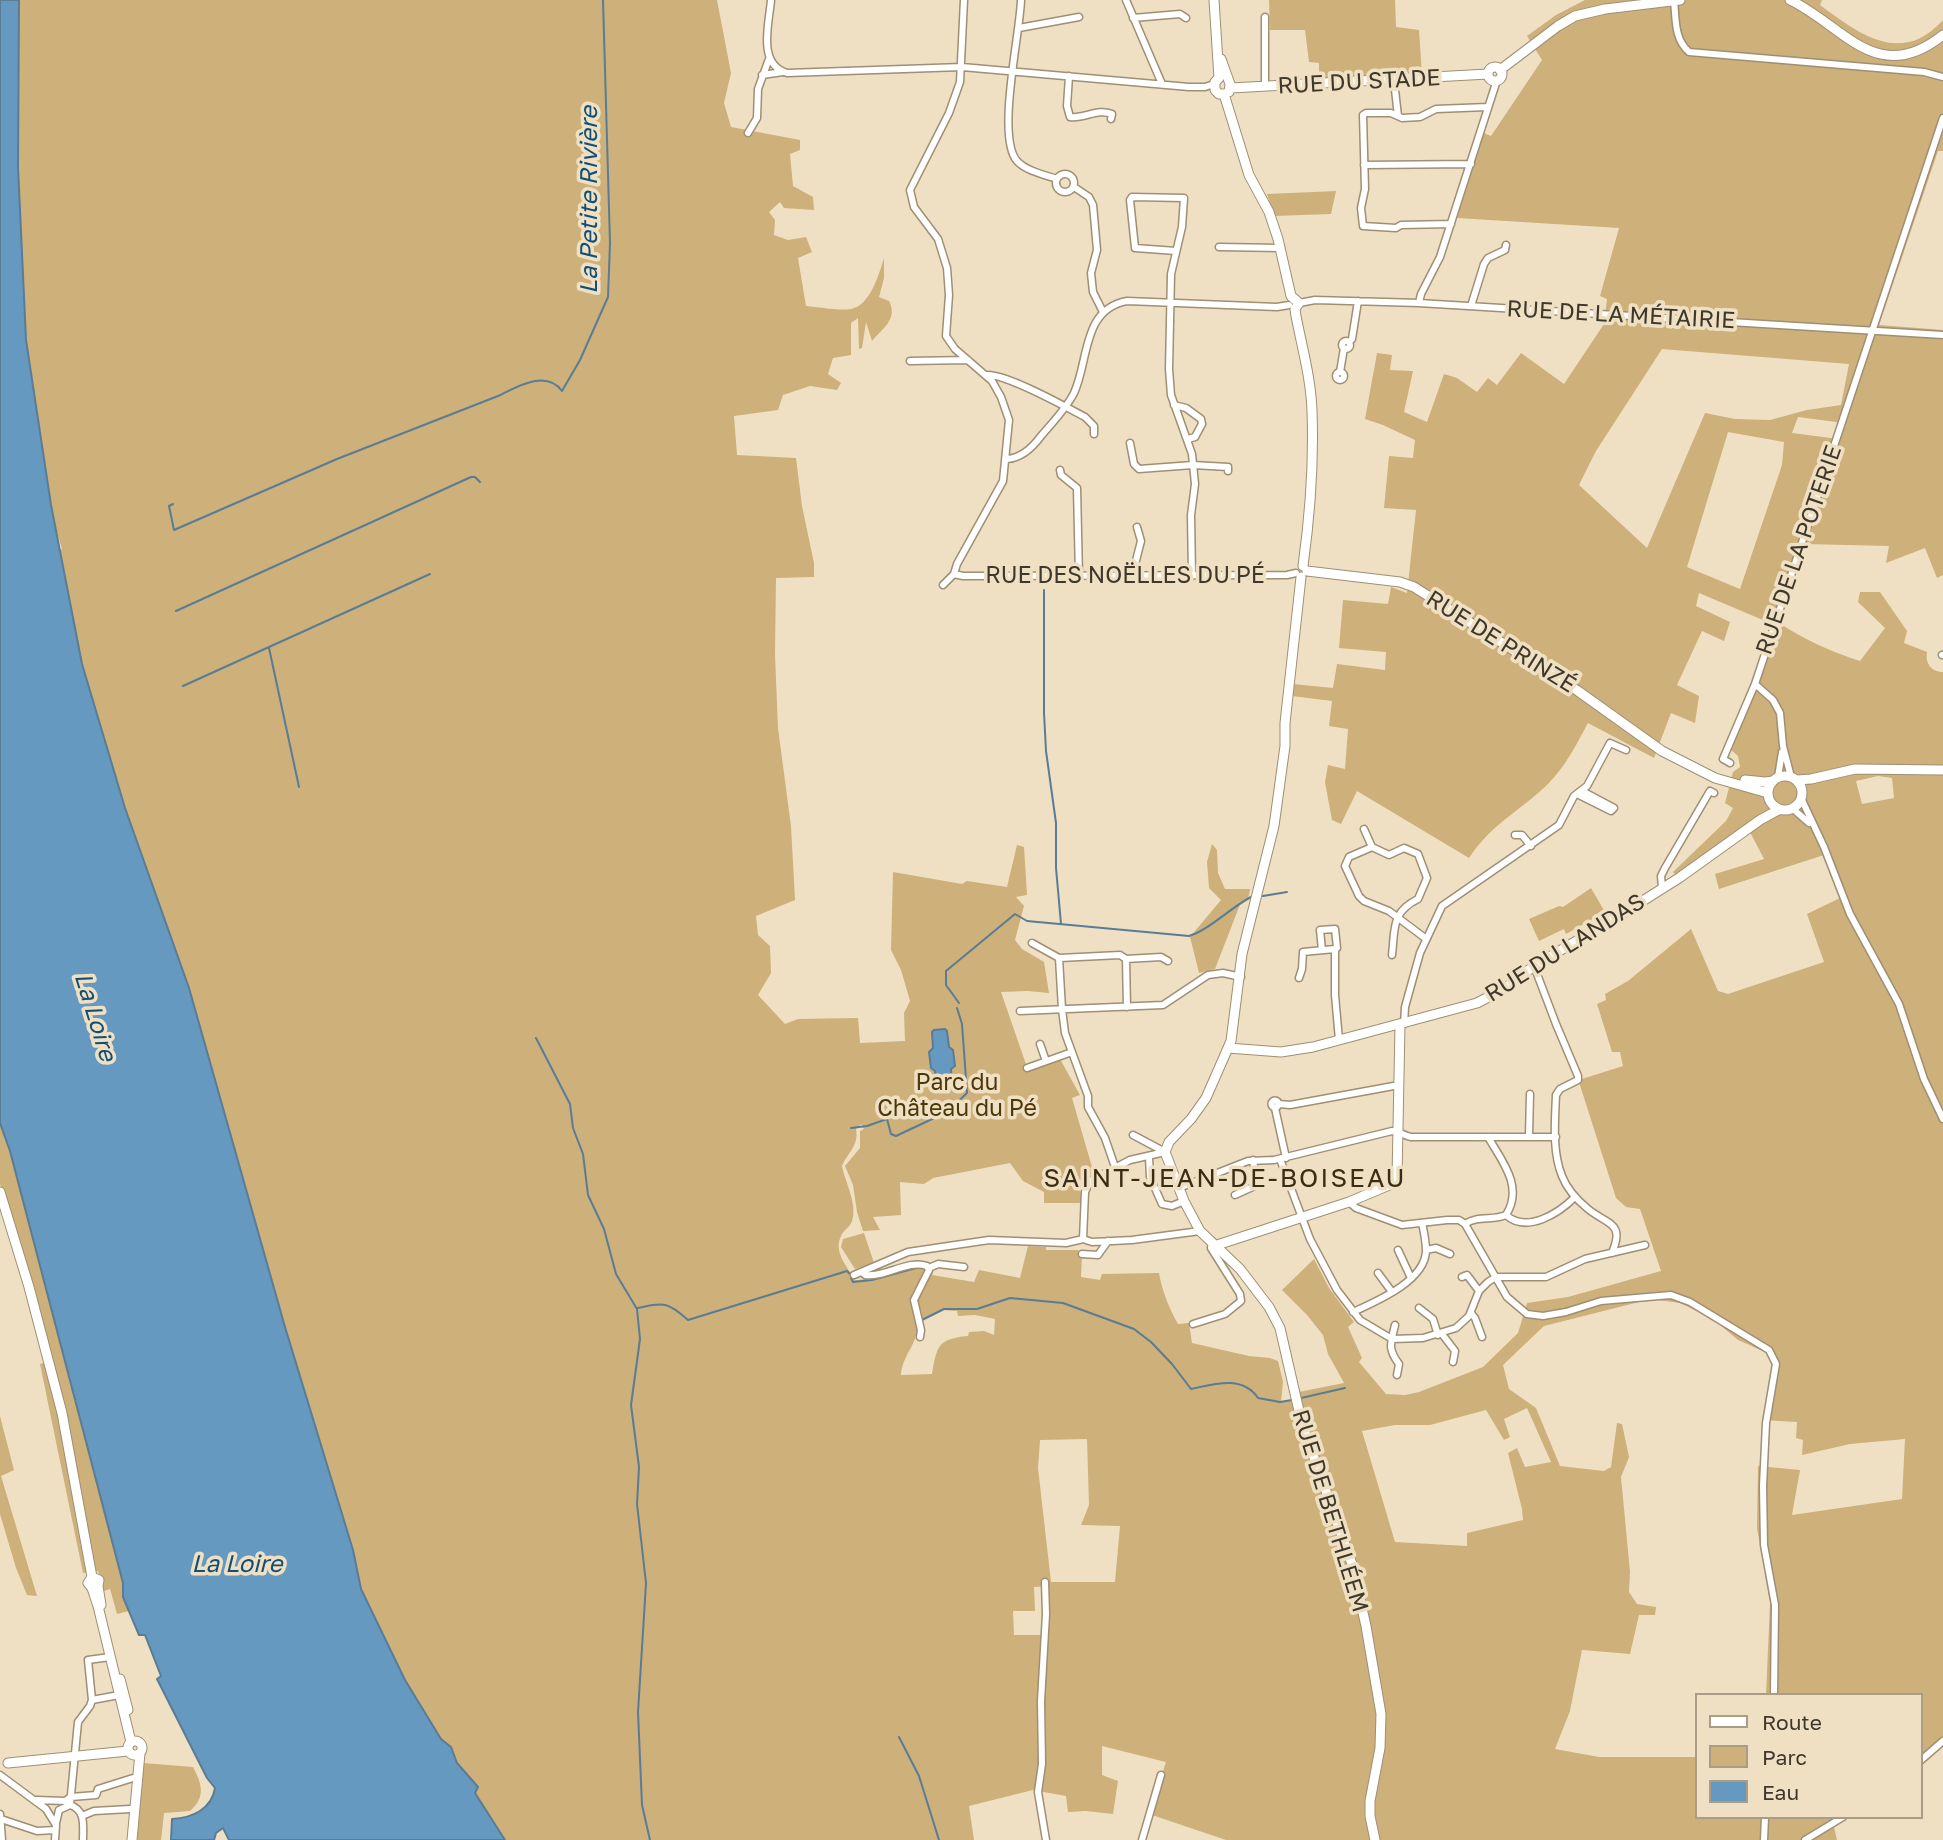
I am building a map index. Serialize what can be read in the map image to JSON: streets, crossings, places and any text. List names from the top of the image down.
{
  "streets": {
    "main road": [
      "RUE DU STADE",
      "RUE DE PRINZÉ",
      "RUE DU LANDAS",
      "RUE DE BETHLÉEM"
    ],
    "street": ["RUE DE LA MÉTAIRIE", "RUE DE LA POTERIE", "RUE DES NOËLLES DU PÉ"]
  },
  "crossings": [
    ["RUE DE LA MÉTAIRIE", "RUE DE LA POTERIE"],
    ["RUE DES NOËLLES DU PÉ", "RUE DE PRINZÉ"],
    ["RUE DE PRINZÉ", "RUE DU LANDAS"]
  ],
  "districts": ["SAINT-JEAN-DE-BOISEAU"],
  "water": ["La Petite Rivière", "La Loire"],
  "parks": ["Parc du Château du Pé"],
  "legend": ["Route", "Parc", "Eau"]
}
